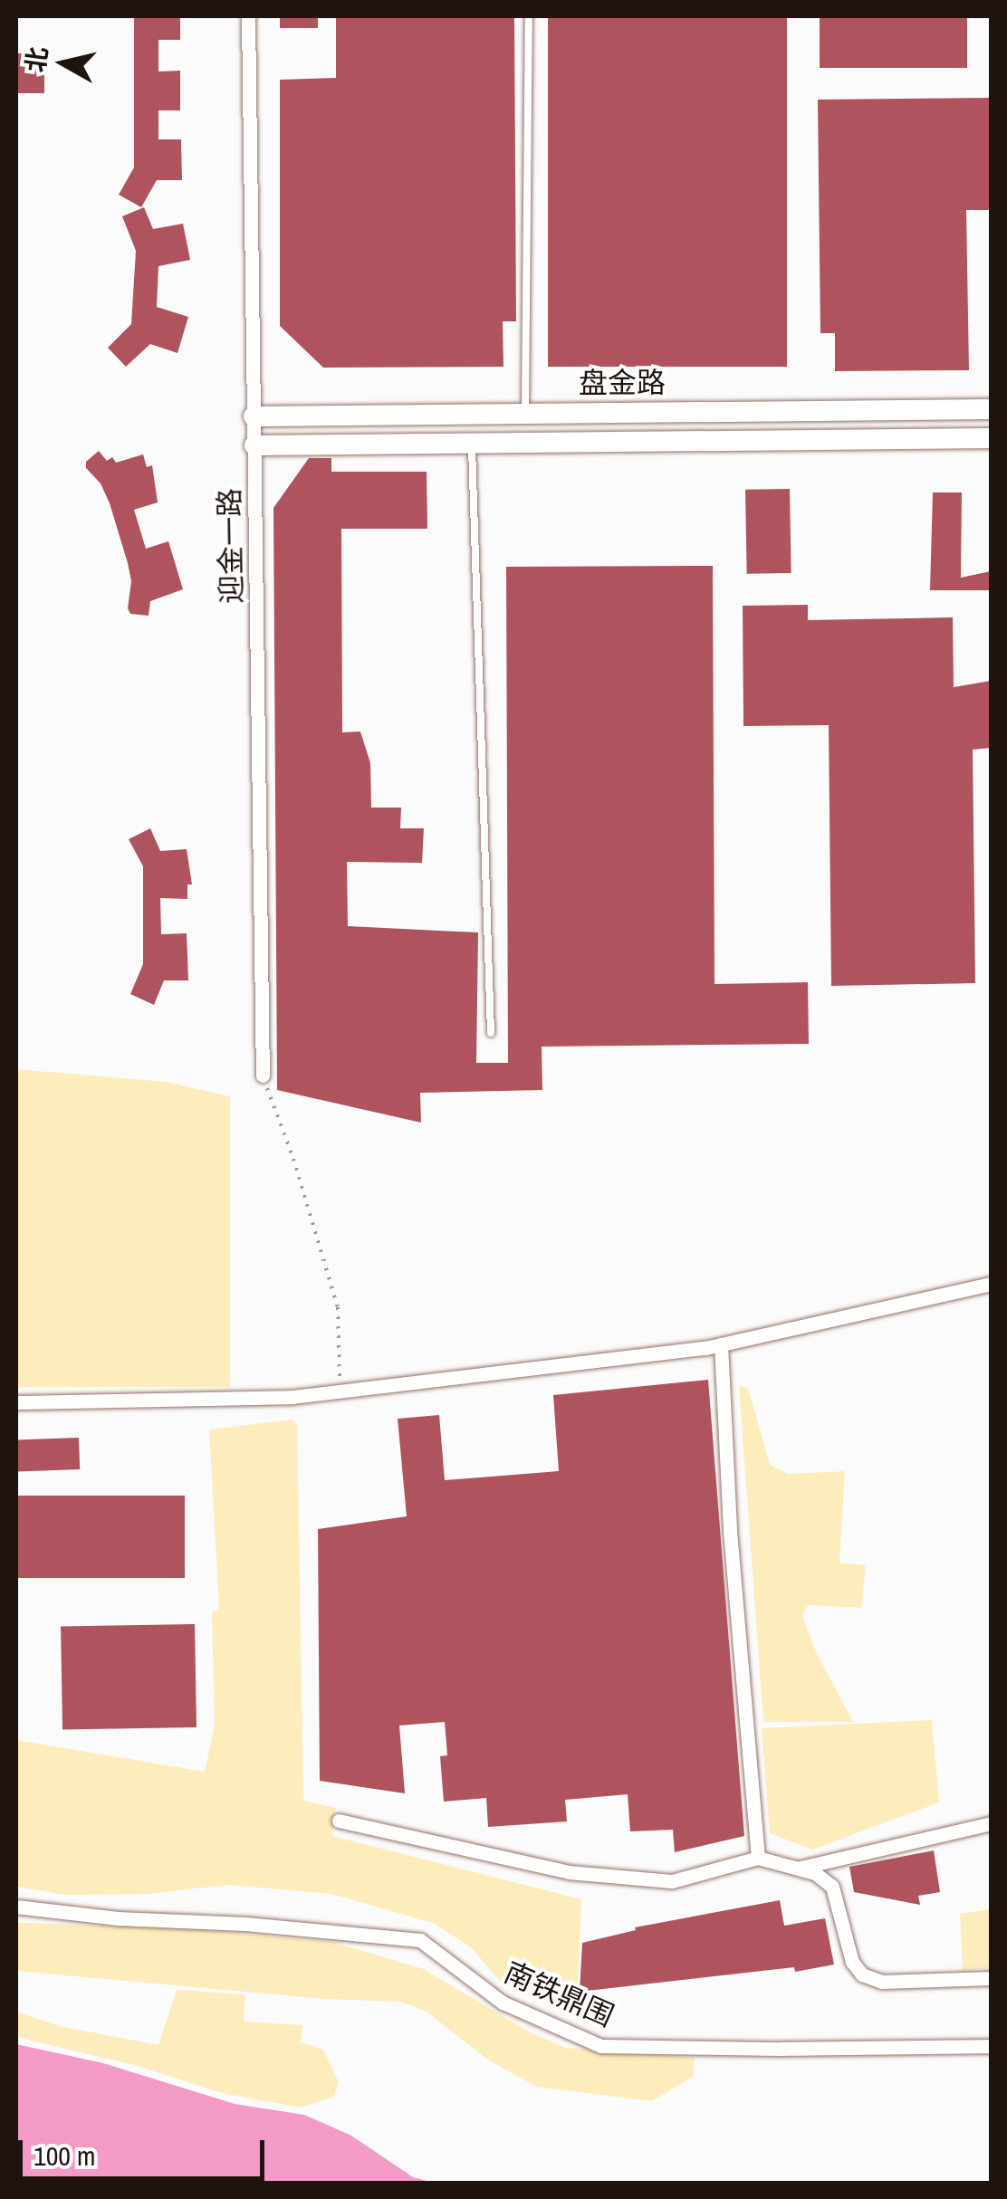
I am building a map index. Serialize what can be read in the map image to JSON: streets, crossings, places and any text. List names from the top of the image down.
{
  "streets": {
    "street": ["盘金路", "迎金一路", "南铁鼎围"]
  },
  "crossings": [
    ["盘金路", "迎金一路"]
  ],
  "scale_bar": "100 m",
  "north": "left"
}
